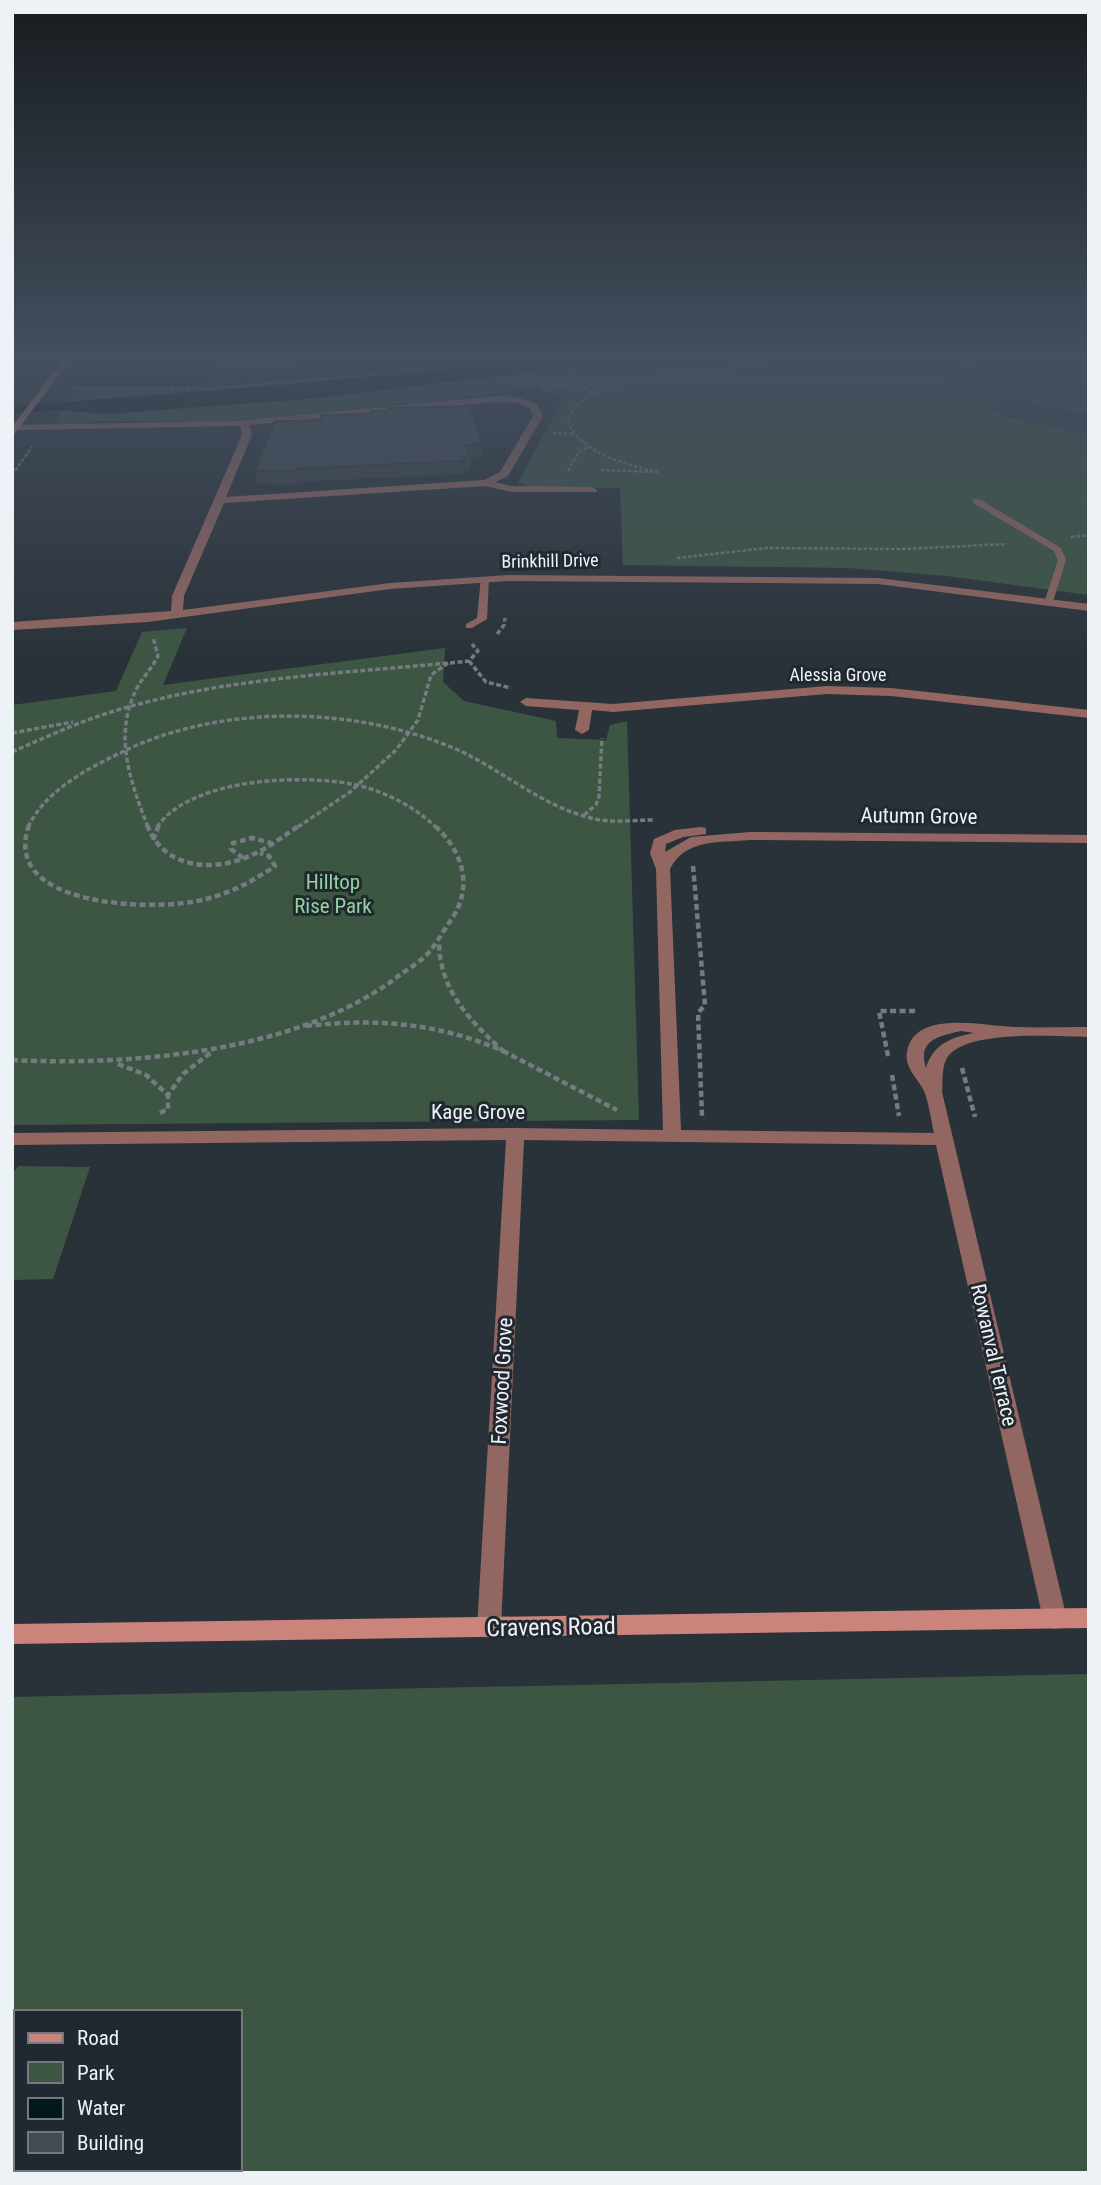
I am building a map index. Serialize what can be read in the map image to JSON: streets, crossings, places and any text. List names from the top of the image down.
{
  "streets": {
    "street": [
      "Brinkhill Drive",
      "Alessia Grove",
      "Autumn Grove",
      "Kage Grove",
      "Rowanval Terrace",
      "Foxwood Grove",
      "Cravens Road"
    ]
  },
  "crossings": [
    ["Autumn Grove", "Kage Grove"],
    ["Kage Grove", "Rowanval Terrace"],
    ["Kage Grove", "Foxwood Grove"],
    ["Rowanval Terrace", "Cravens Road"],
    ["Foxwood Grove", "Cravens Road"]
  ],
  "parks": ["Hilltop Rise Park"],
  "legend": [
    "Road",
    "Park",
    "Water",
    "Building"
  ]
}
